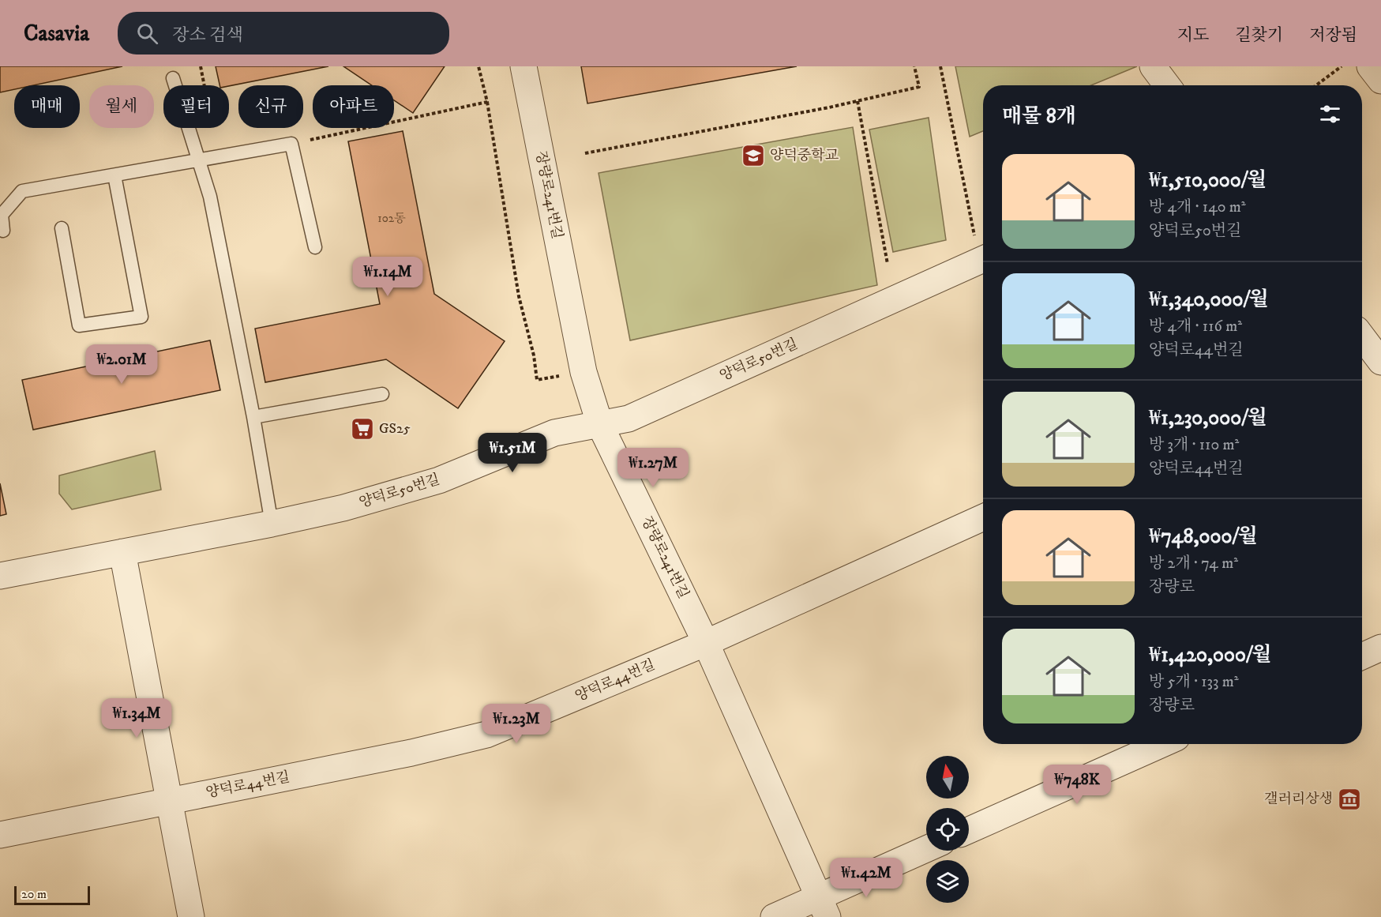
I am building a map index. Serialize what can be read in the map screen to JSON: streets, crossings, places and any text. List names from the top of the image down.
{
  "streets": {
    "street": ["장량로241번길", "양덕로50번길", "양덕로44번길"]
  },
  "crossings": [
    ["장량로241번길", "양덕로50번길"],
    ["장량로241번길", "양덕로44번길"]
  ],
  "places": {
    "school or university": ["양덕중학교"],
    "supermarket": ["GS25"],
    "museum": ["갤러리상생"]
  },
  "house_numbers": ["102동"],
  "scale_bar": "20 m",
  "north": "top",
  "page": {
    "header": "Casavia",
    "search": "장소 검색",
    "nav": ["지도", "길찾기", "저장됨"],
    "chip": [
      "매매",
      "월세",
      "필터",
      "신규",
      "아파트"
    ],
    "heading": "매물 8개",
    "list": [
      {
        "name": "₩1,510,000/월",
        "note": "방 4개 · 140 m² · 양덕로50번길"
      },
      {
        "name": "₩1,340,000/월",
        "note": "방 4개 · 116 m² · 양덕로44번길"
      },
      {
        "name": "₩1,230,000/월",
        "note": "방 3개 · 110 m² · 양덕로44번길"
      },
      {
        "name": "₩748,000/월",
        "note": "방 2개 · 74 m² · 장량로"
      },
      {
        "name": "₩1,420,000/월",
        "note": "방 5개 · 133 m² · 장량로"
      }
    ],
    "price": [
      "₩1.14M",
      "₩2.01M",
      "₩1.51M",
      "₩1.27M",
      "₩1.34M",
      "₩1.23M",
      "₩748K",
      "₩1.42M"
    ],
    "scale": "20 m"
  }
}
